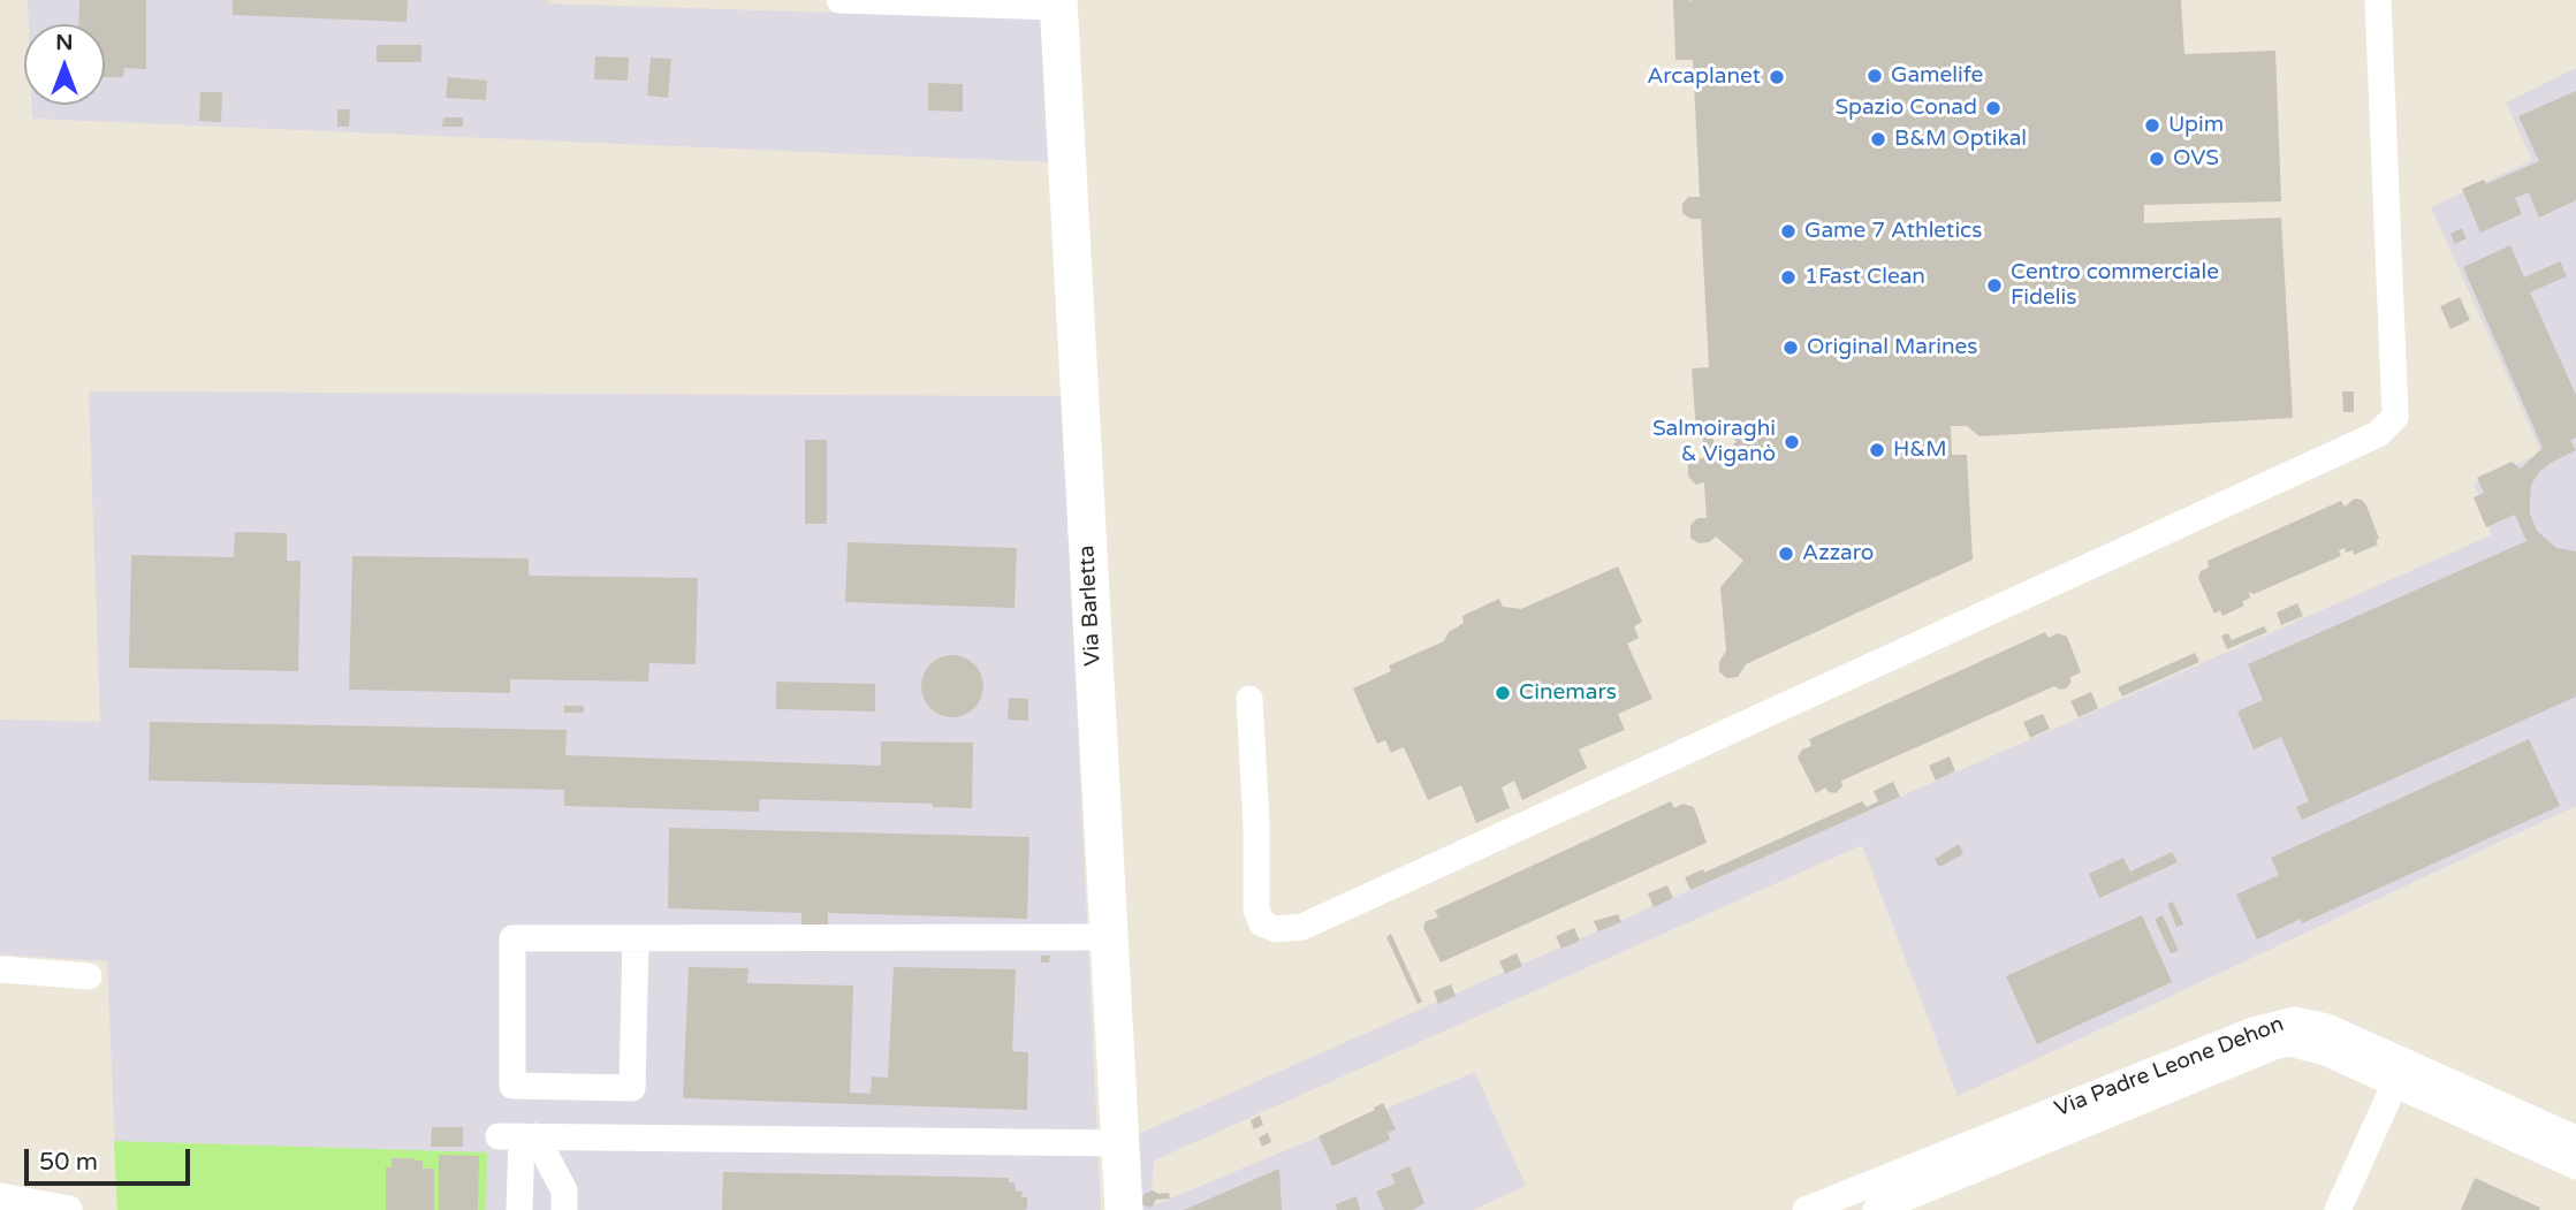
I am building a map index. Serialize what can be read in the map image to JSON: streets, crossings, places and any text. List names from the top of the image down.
{
  "streets": {
    "main road": ["Via Barletta"],
    "street": ["Via Padre Leone Dehon"]
  },
  "places": [
    "Gamelife",
    "Arcaplanet",
    "Spazio Conad",
    "Upim",
    "B&M Optikal",
    "OVS",
    "Game 7 Athletics",
    "1Fast Clean",
    "Centro commerciale Fidelis",
    "Original Marines",
    "Salmoiraghi & Viganò",
    "H&M",
    "Azzaro",
    "Cinemars"
  ],
  "scale_bar": "50 m",
  "north": "top"
}
